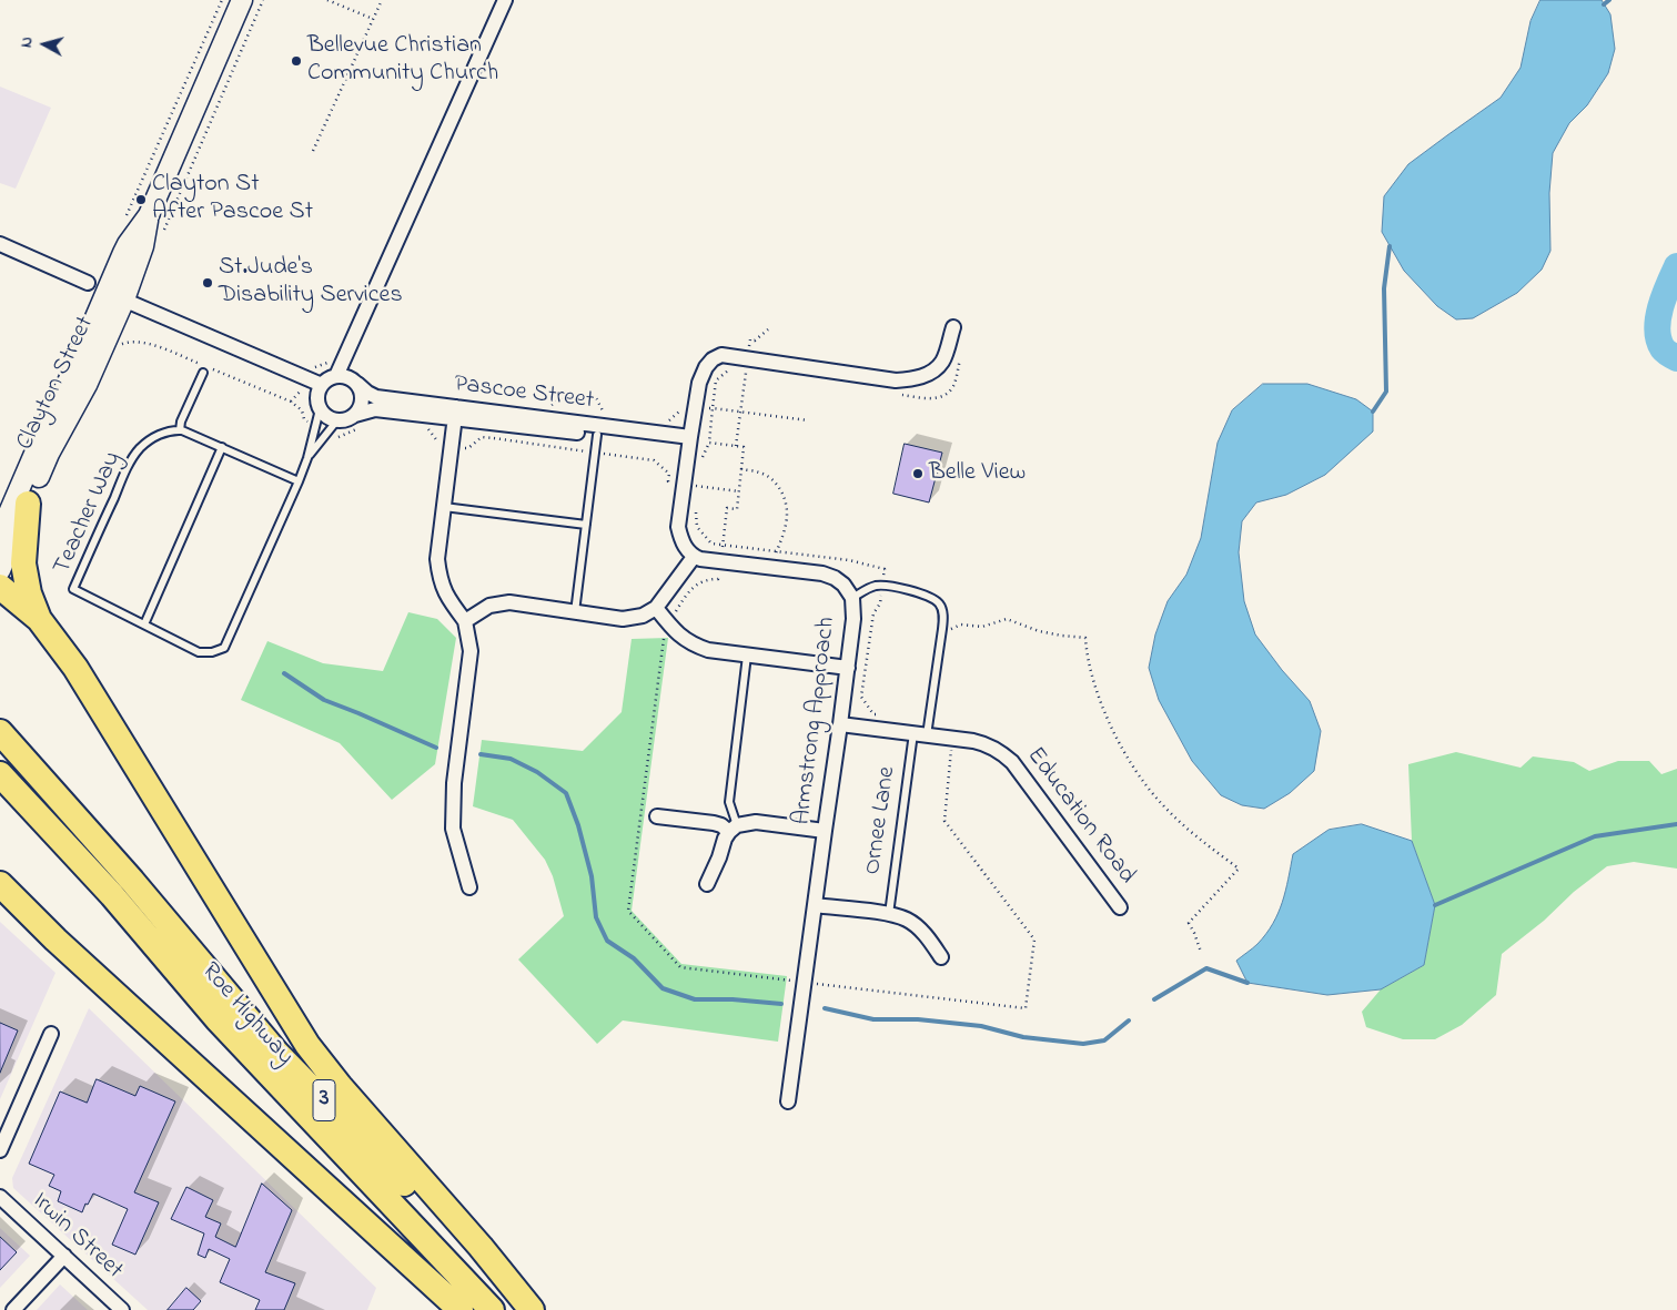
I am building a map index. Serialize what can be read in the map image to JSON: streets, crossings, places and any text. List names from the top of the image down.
{
  "streets": {
    "highway": ["Roe Highway", "3"],
    "main road": ["Clayton Street"],
    "street": [
      "Pascoe Street",
      "Armstrong Approach",
      "Education Road",
      "Irwin Street"
    ],
    "lane": ["Teacher Way", "Ornee Lane"]
  },
  "crossings": [
    ["Pascoe Street", "Teacher Way"],
    ["Armstrong Approach", "Education Road"],
    ["Education Road", "Ornee Lane"]
  ],
  "places": [
    "Bellevue Christian Community Church",
    "Clayton St After Pascoe St",
    "St.Jude's Disability Services",
    "Belle View"
  ],
  "north": "left"
}
